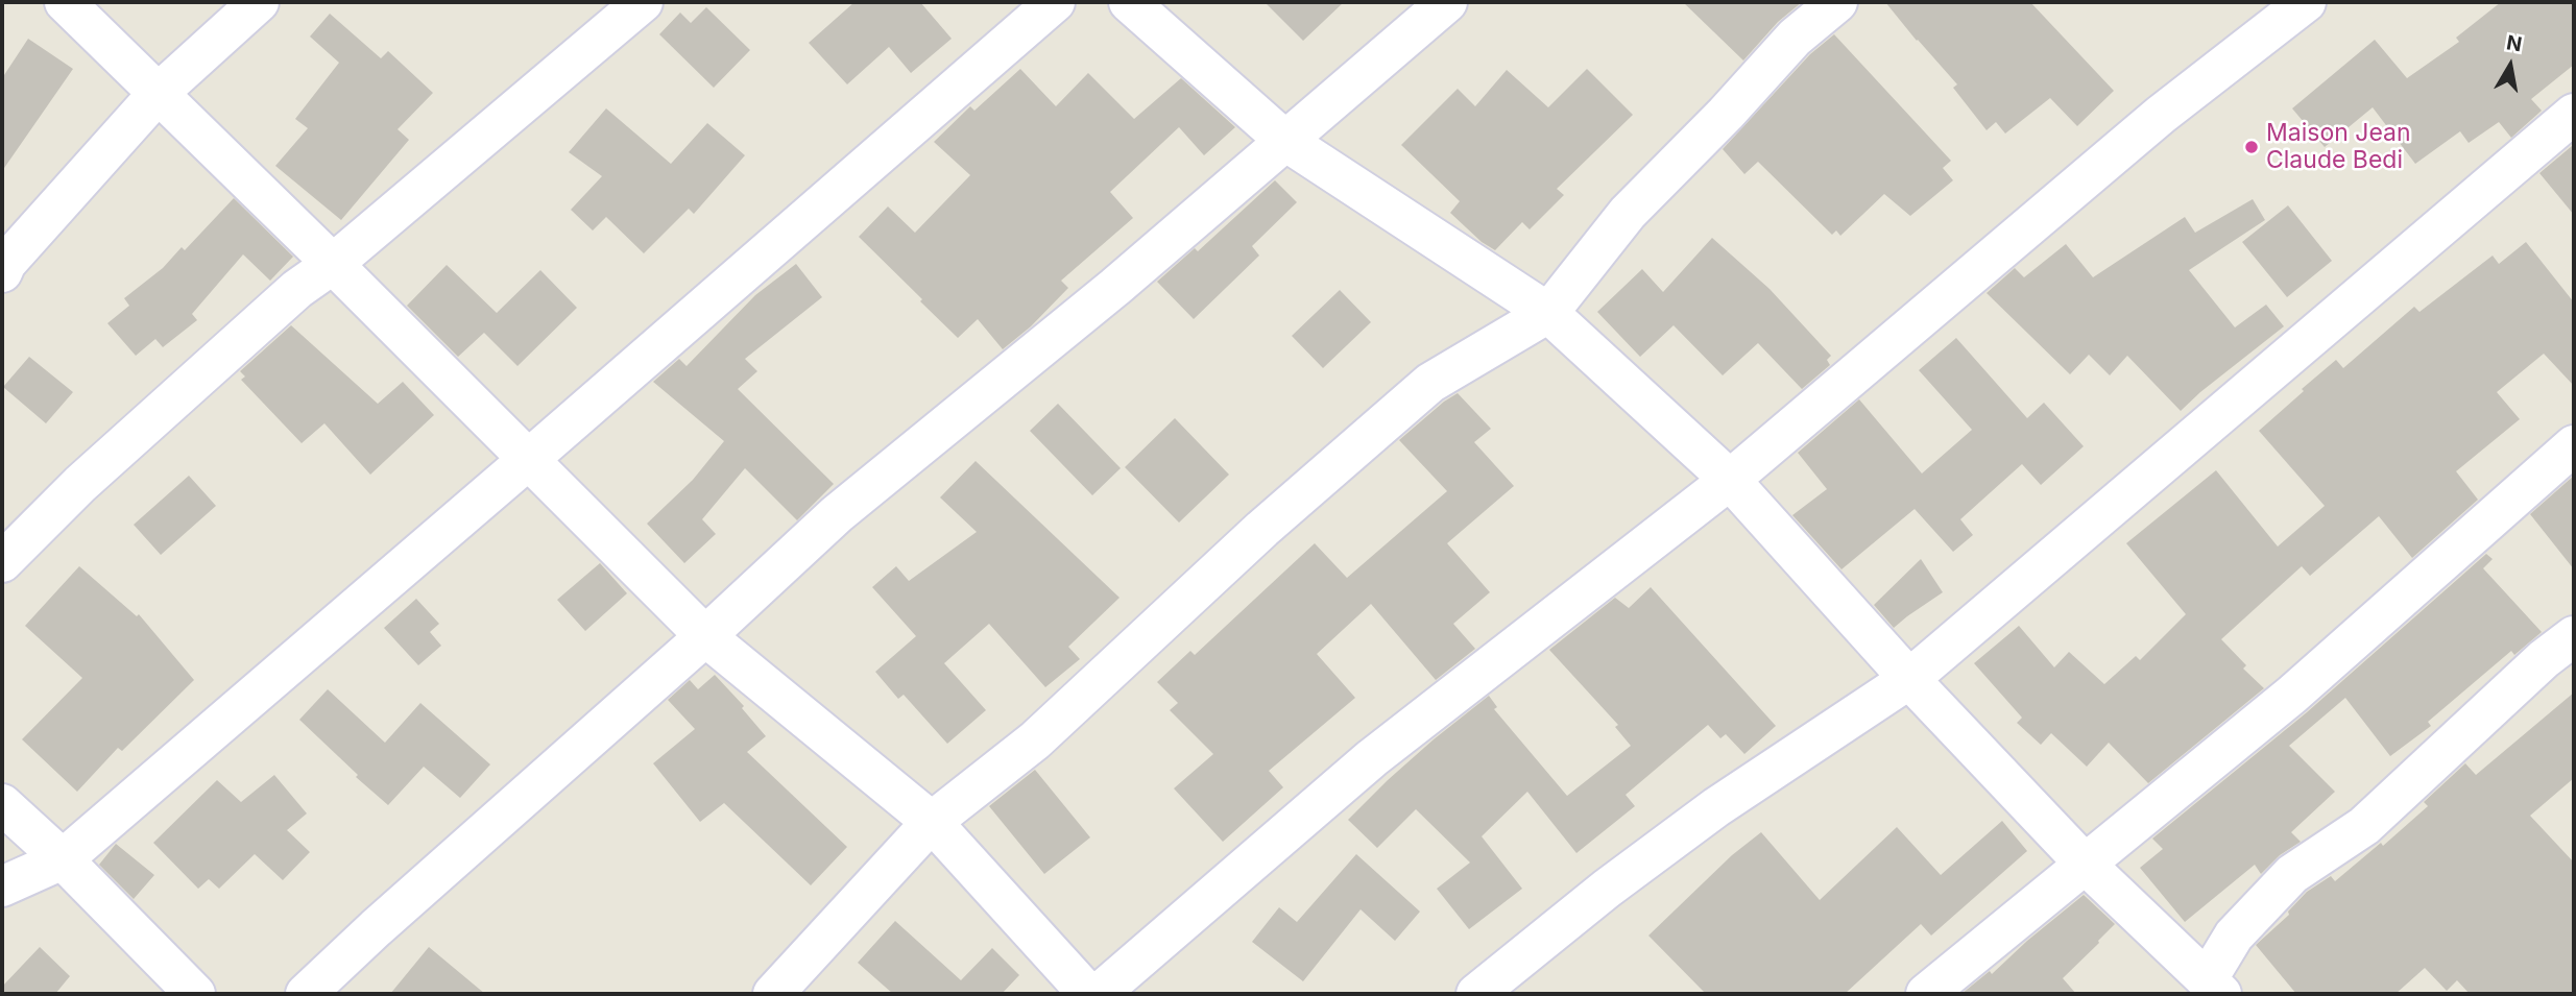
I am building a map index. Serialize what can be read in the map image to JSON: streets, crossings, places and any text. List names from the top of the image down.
{
  "places": ["Maison Jean Claude Bedi"],
  "north": "top"
}
